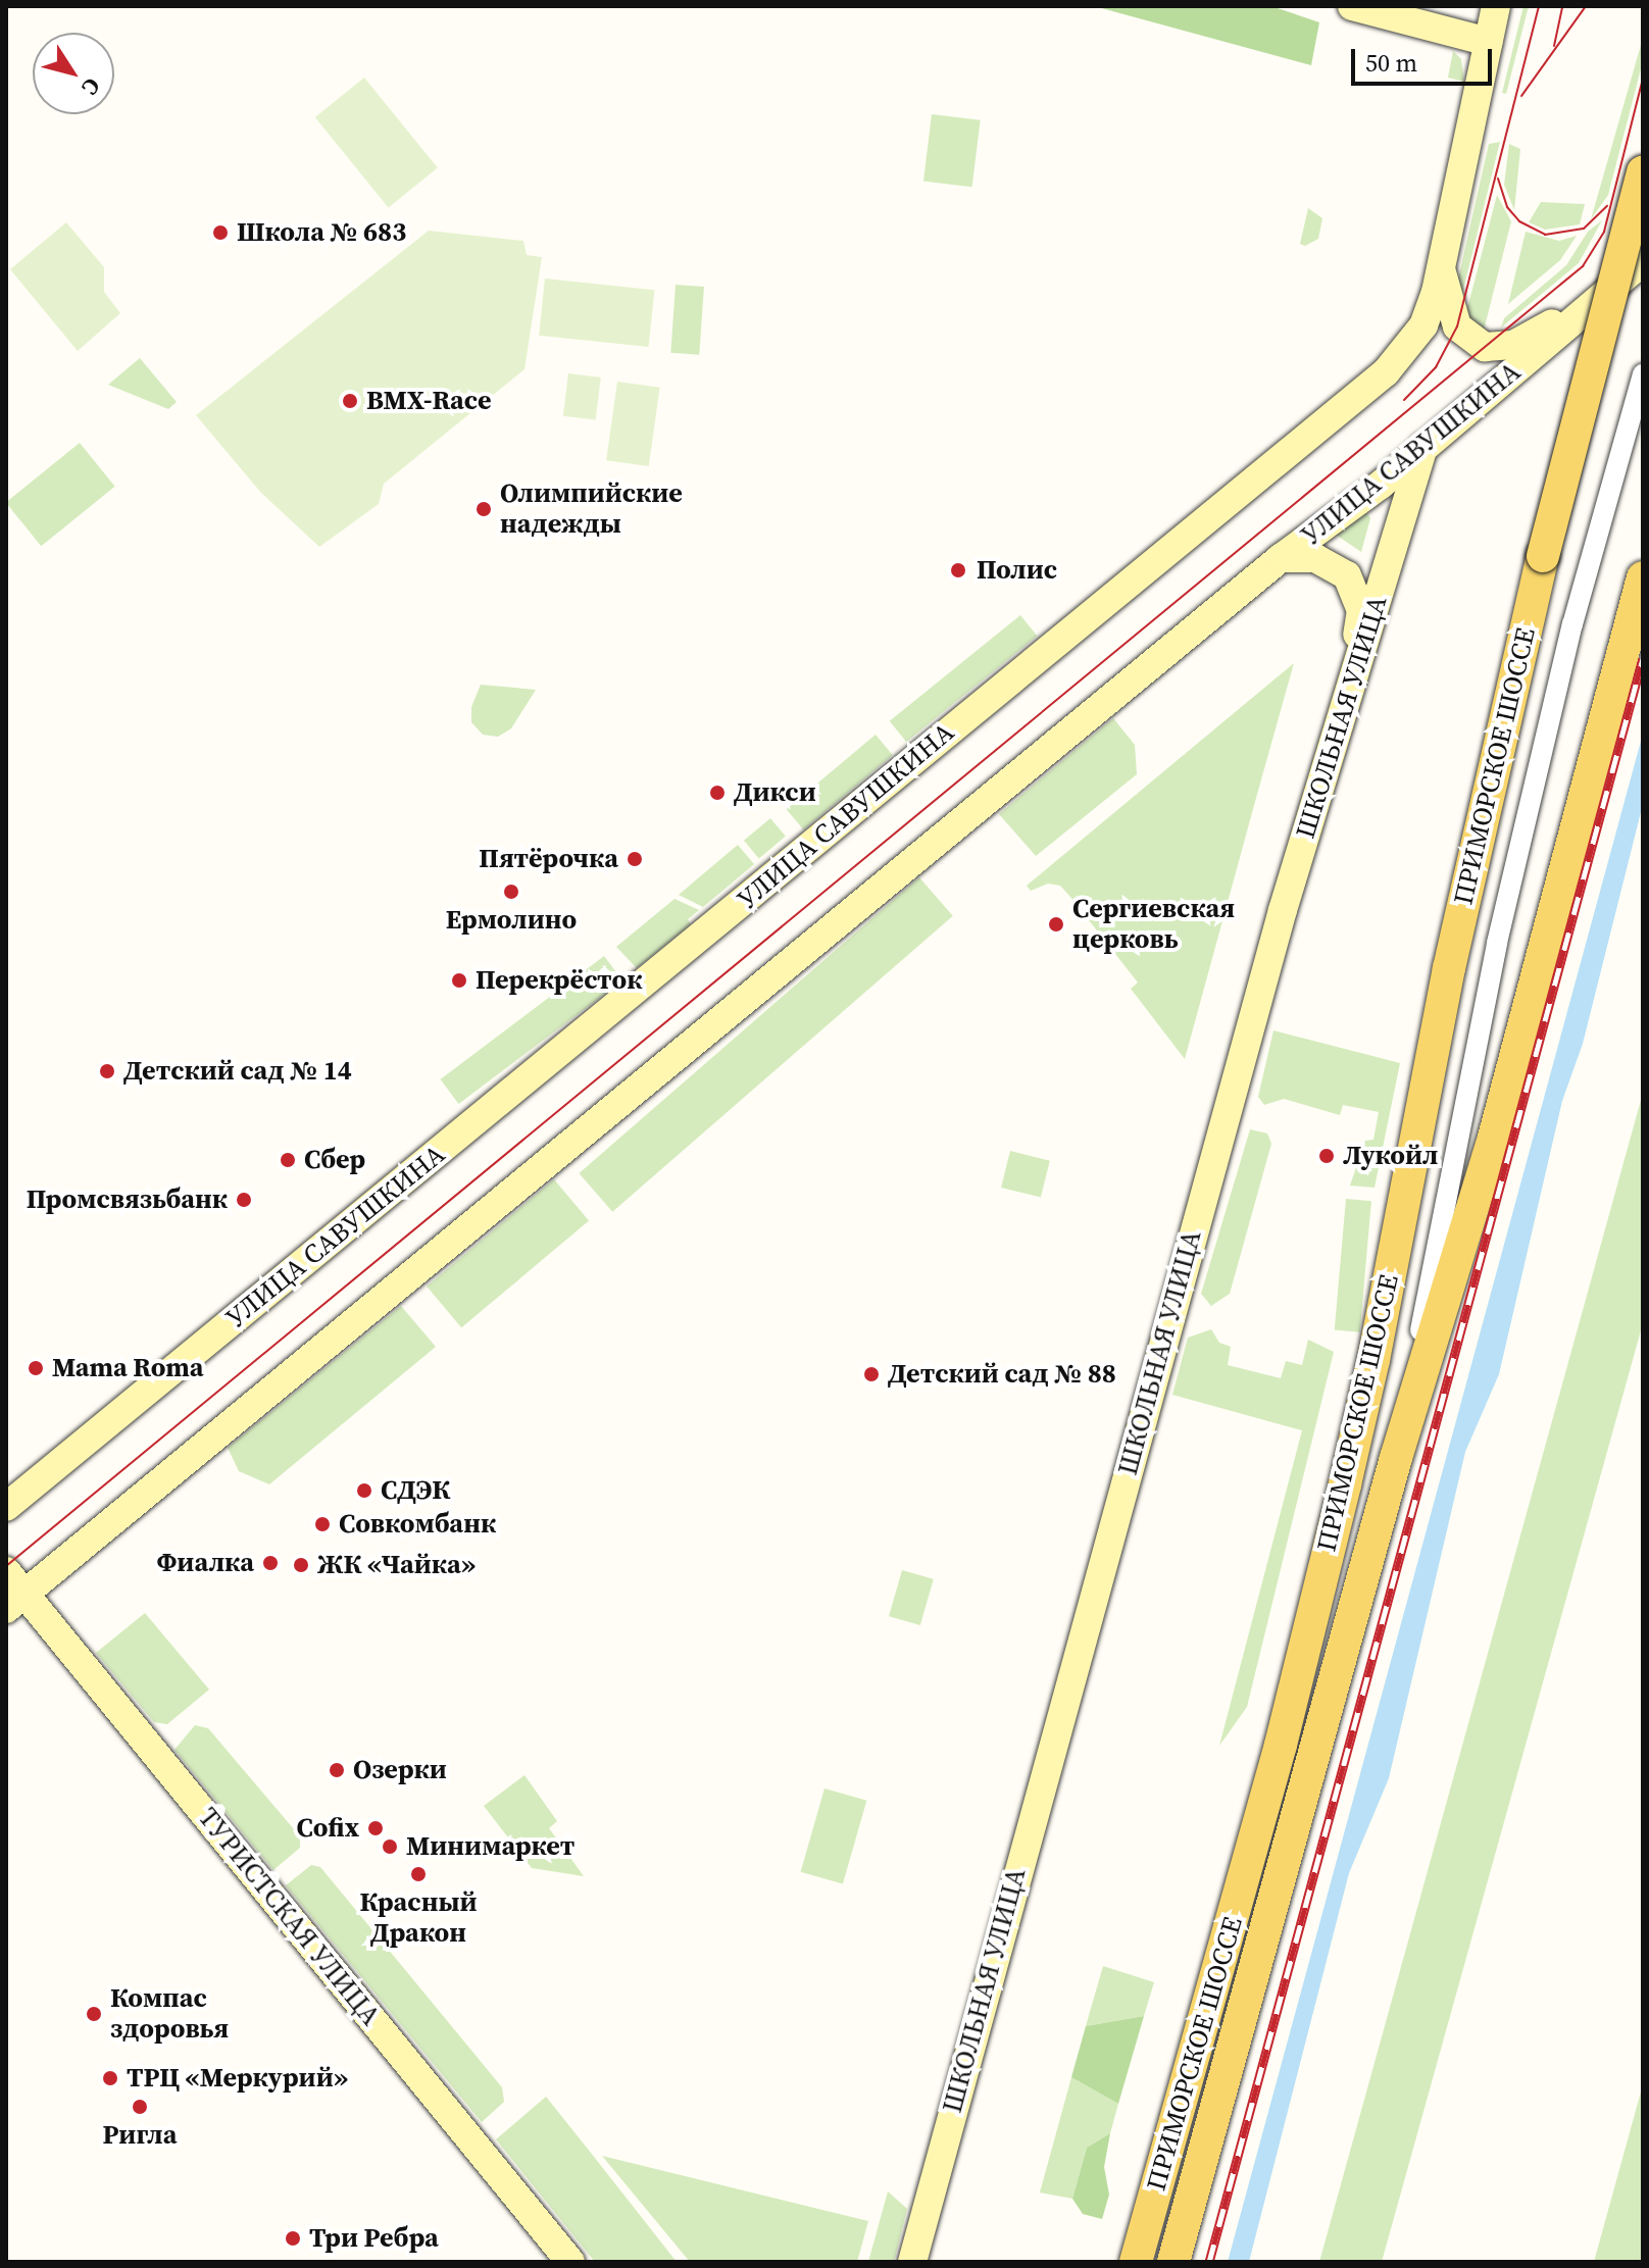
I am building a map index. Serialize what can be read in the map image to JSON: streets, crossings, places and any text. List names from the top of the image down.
{
  "streets": {
    "main road": [
      "УЛИЦА САВУШКИНА",
      "ШКОЛЬНАЯ УЛИЦА",
      "ПРИМОРСКОЕ ШОССЕ",
      "ТУРИСТСКАЯ УЛИЦА"
    ]
  },
  "crossings": [
    ["УЛИЦА САВУШКИНА", "ШКОЛЬНАЯ УЛИЦА"],
    ["УЛИЦА САВУШКИНА", "ТУРИСТСКАЯ УЛИЦА"]
  ],
  "places": [
    "Школа № 683",
    "BMX-Race",
    "Олимпийские надежды",
    "Полис",
    "Дикси",
    "Пятёрочка",
    "Ермолино",
    "Сергиевская церковь",
    "Перекрёсток",
    "Детский сад № 14",
    "Лукойл",
    "Сбер",
    "Промсвязьбанк",
    "Mama Roma",
    "Детский сад № 88",
    "СДЭК",
    "Совкомбанк",
    "Фиалка",
    "ЖК «Чайка»",
    "Озерки",
    "Cofix",
    "Минимаркет",
    "Красный Дракон",
    "Компас здоровья",
    "ТРЦ «Меркурий»",
    "Ригла",
    "Три Ребра"
  ],
  "scale_bar": "50 m",
  "north": "bottom right"
}
